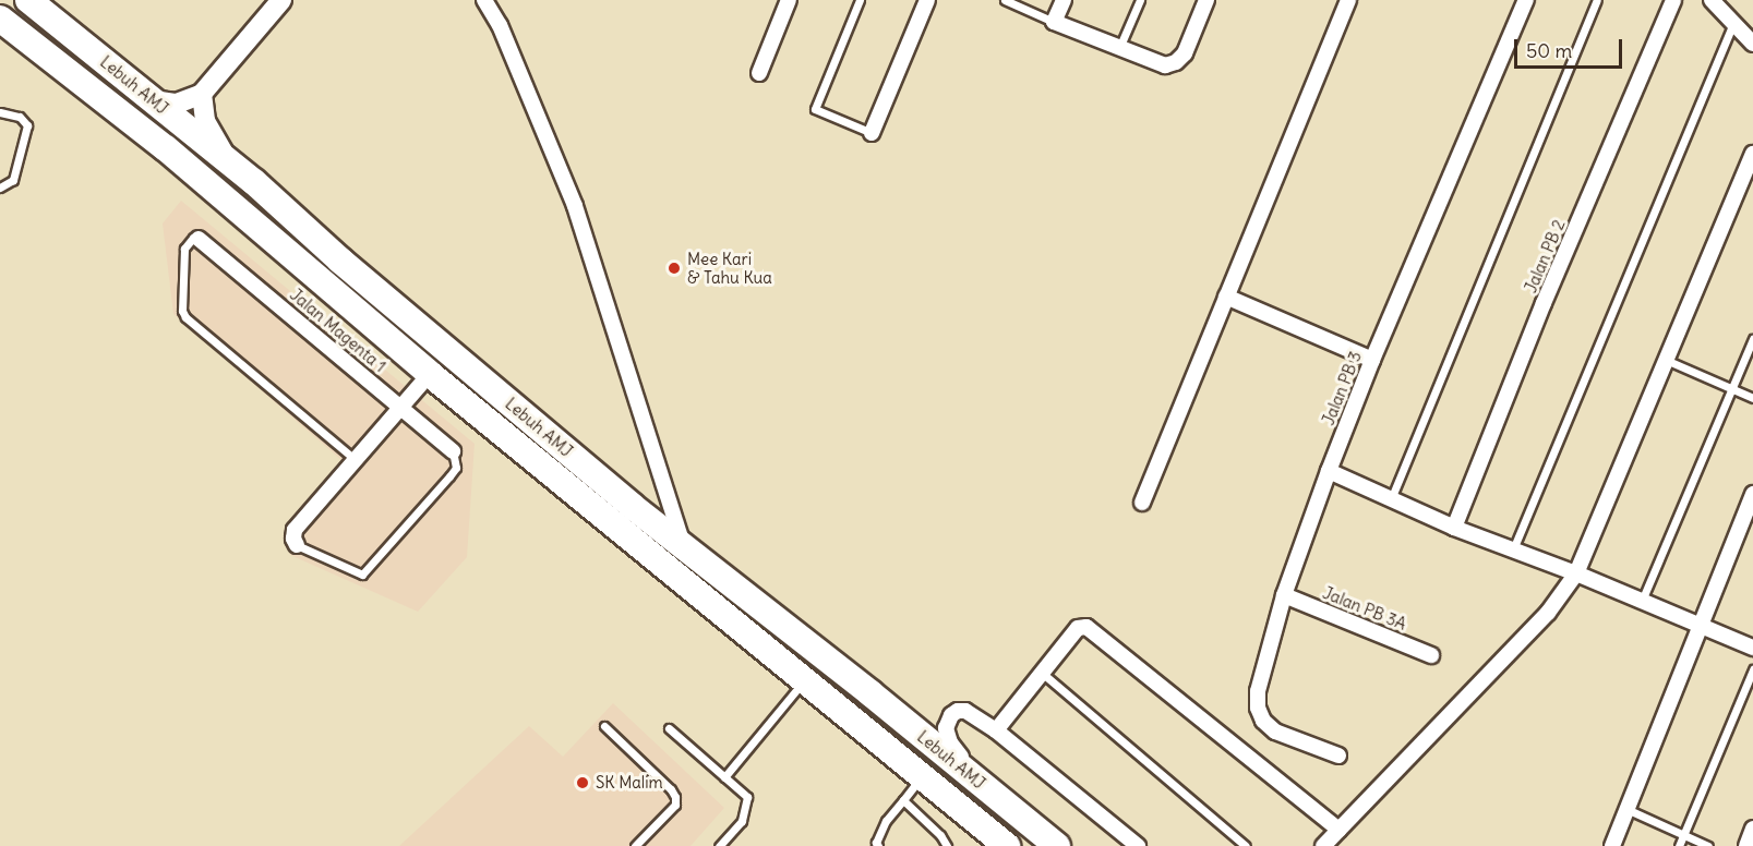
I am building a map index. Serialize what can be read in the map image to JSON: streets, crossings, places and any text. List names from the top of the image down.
{
  "streets": {
    "highway": ["Lebuh AMJ"],
    "street": [
      "Jalan PB 2",
      "Jalan Magenta 1",
      "Jalan PB 3",
      "Jalan PB 3A"
    ]
  },
  "crossings": [
    ["Jalan PB 3", "Jalan PB 3A"]
  ],
  "places": ["Mee Kari & Tahu Kua", "SK Malim"],
  "scale_bar": "50 m"
}
